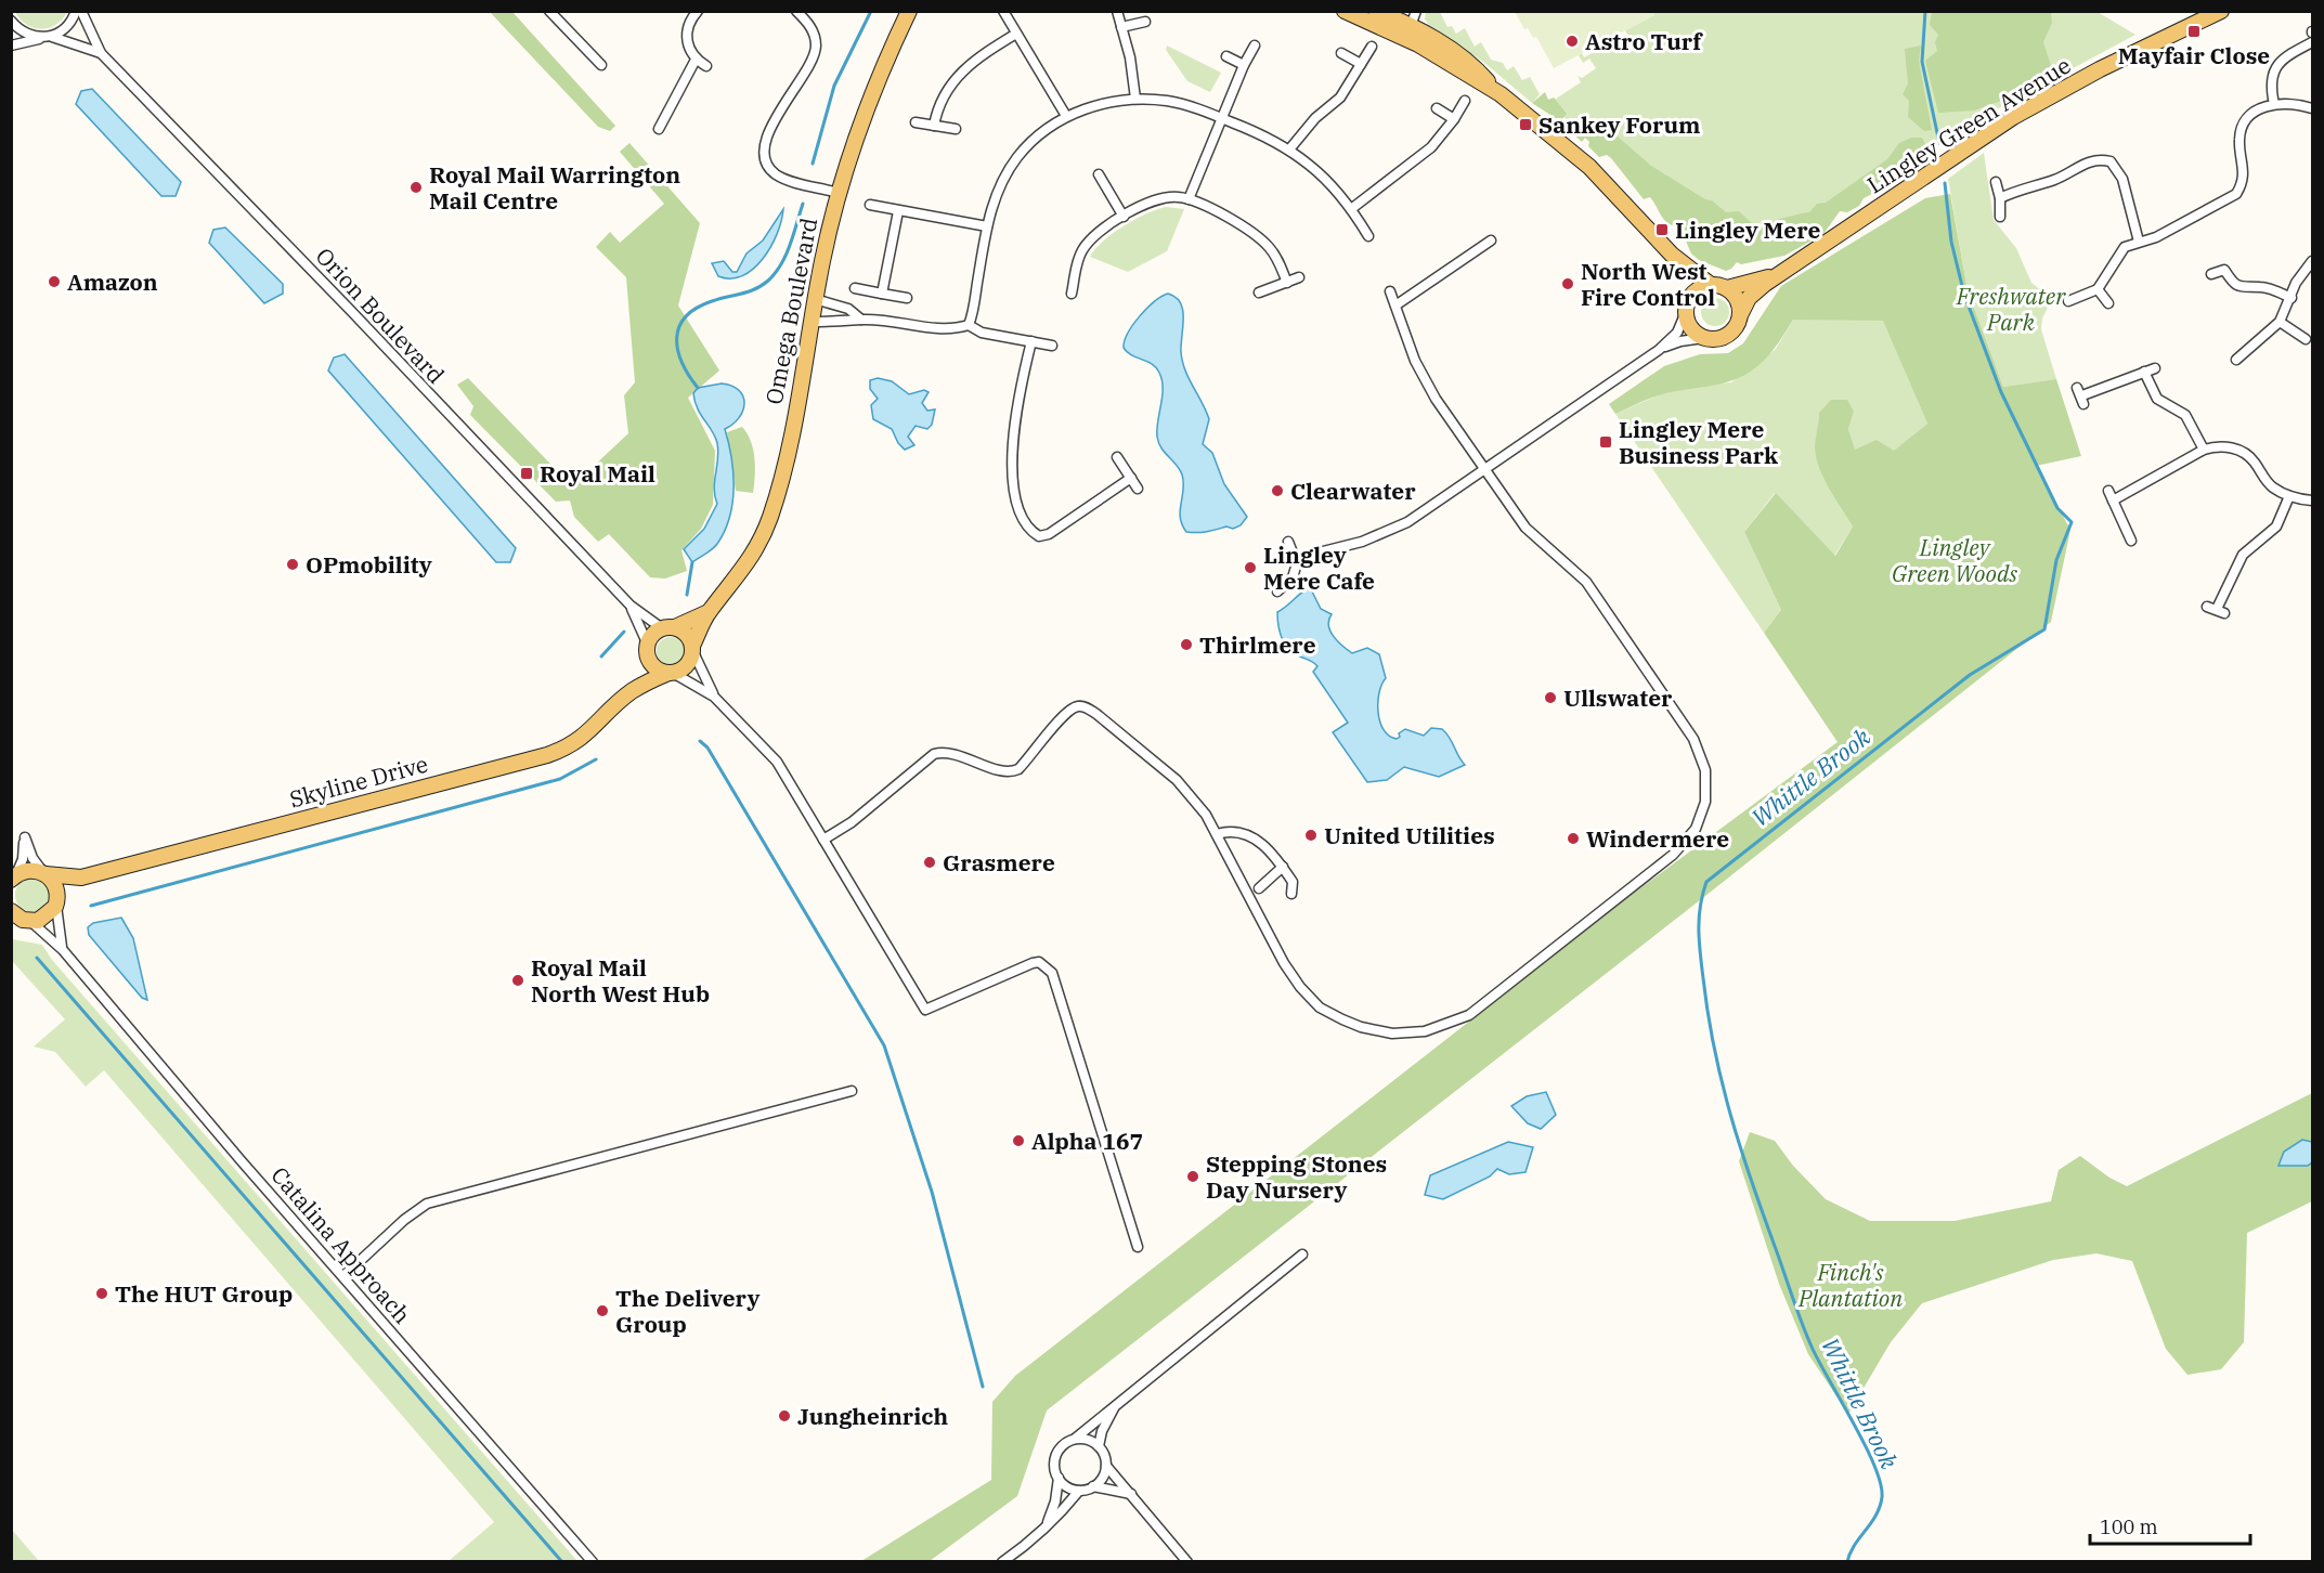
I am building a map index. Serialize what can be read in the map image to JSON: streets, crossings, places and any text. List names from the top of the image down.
{
  "streets": {
    "main road": ["Lingley Green Avenue", "Omega Boulevard", "Skyline Drive"],
    "street": ["Orion Boulevard", "Catalina Approach"]
  },
  "crossings": [
    ["Omega Boulevard", "Orion Boulevard"],
    ["Omega Boulevard", "Skyline Drive"],
    ["Orion Boulevard", "Skyline Drive"],
    ["Skyline Drive", "Catalina Approach"]
  ],
  "water": ["Whittle Brook"],
  "parks": ["Freshwater Park", "Lingley Green Woods", "Finch's Plantation"],
  "places": {
    "transit": [
      "Mayfair Close",
      "Sankey Forum",
      "Lingley Mere",
      "Lingley Mere Business Park",
      "Royal Mail"
    ],
    "other": [
      "Astro Turf",
      "Royal Mail Warrington Mail Centre",
      "Amazon",
      "North West Fire Control",
      "Clearwater",
      "OPmobility",
      "Lingley Mere Cafe",
      "Thirlmere",
      "Ullswater",
      "United Utilities",
      "Windermere",
      "Grasmere",
      "Royal Mail North West Hub",
      "Alpha 167",
      "Stepping Stones Day Nursery",
      "The HUT Group",
      "The Delivery Group",
      "Jungheinrich"
    ]
  },
  "scale_bar": "100 m"
}
